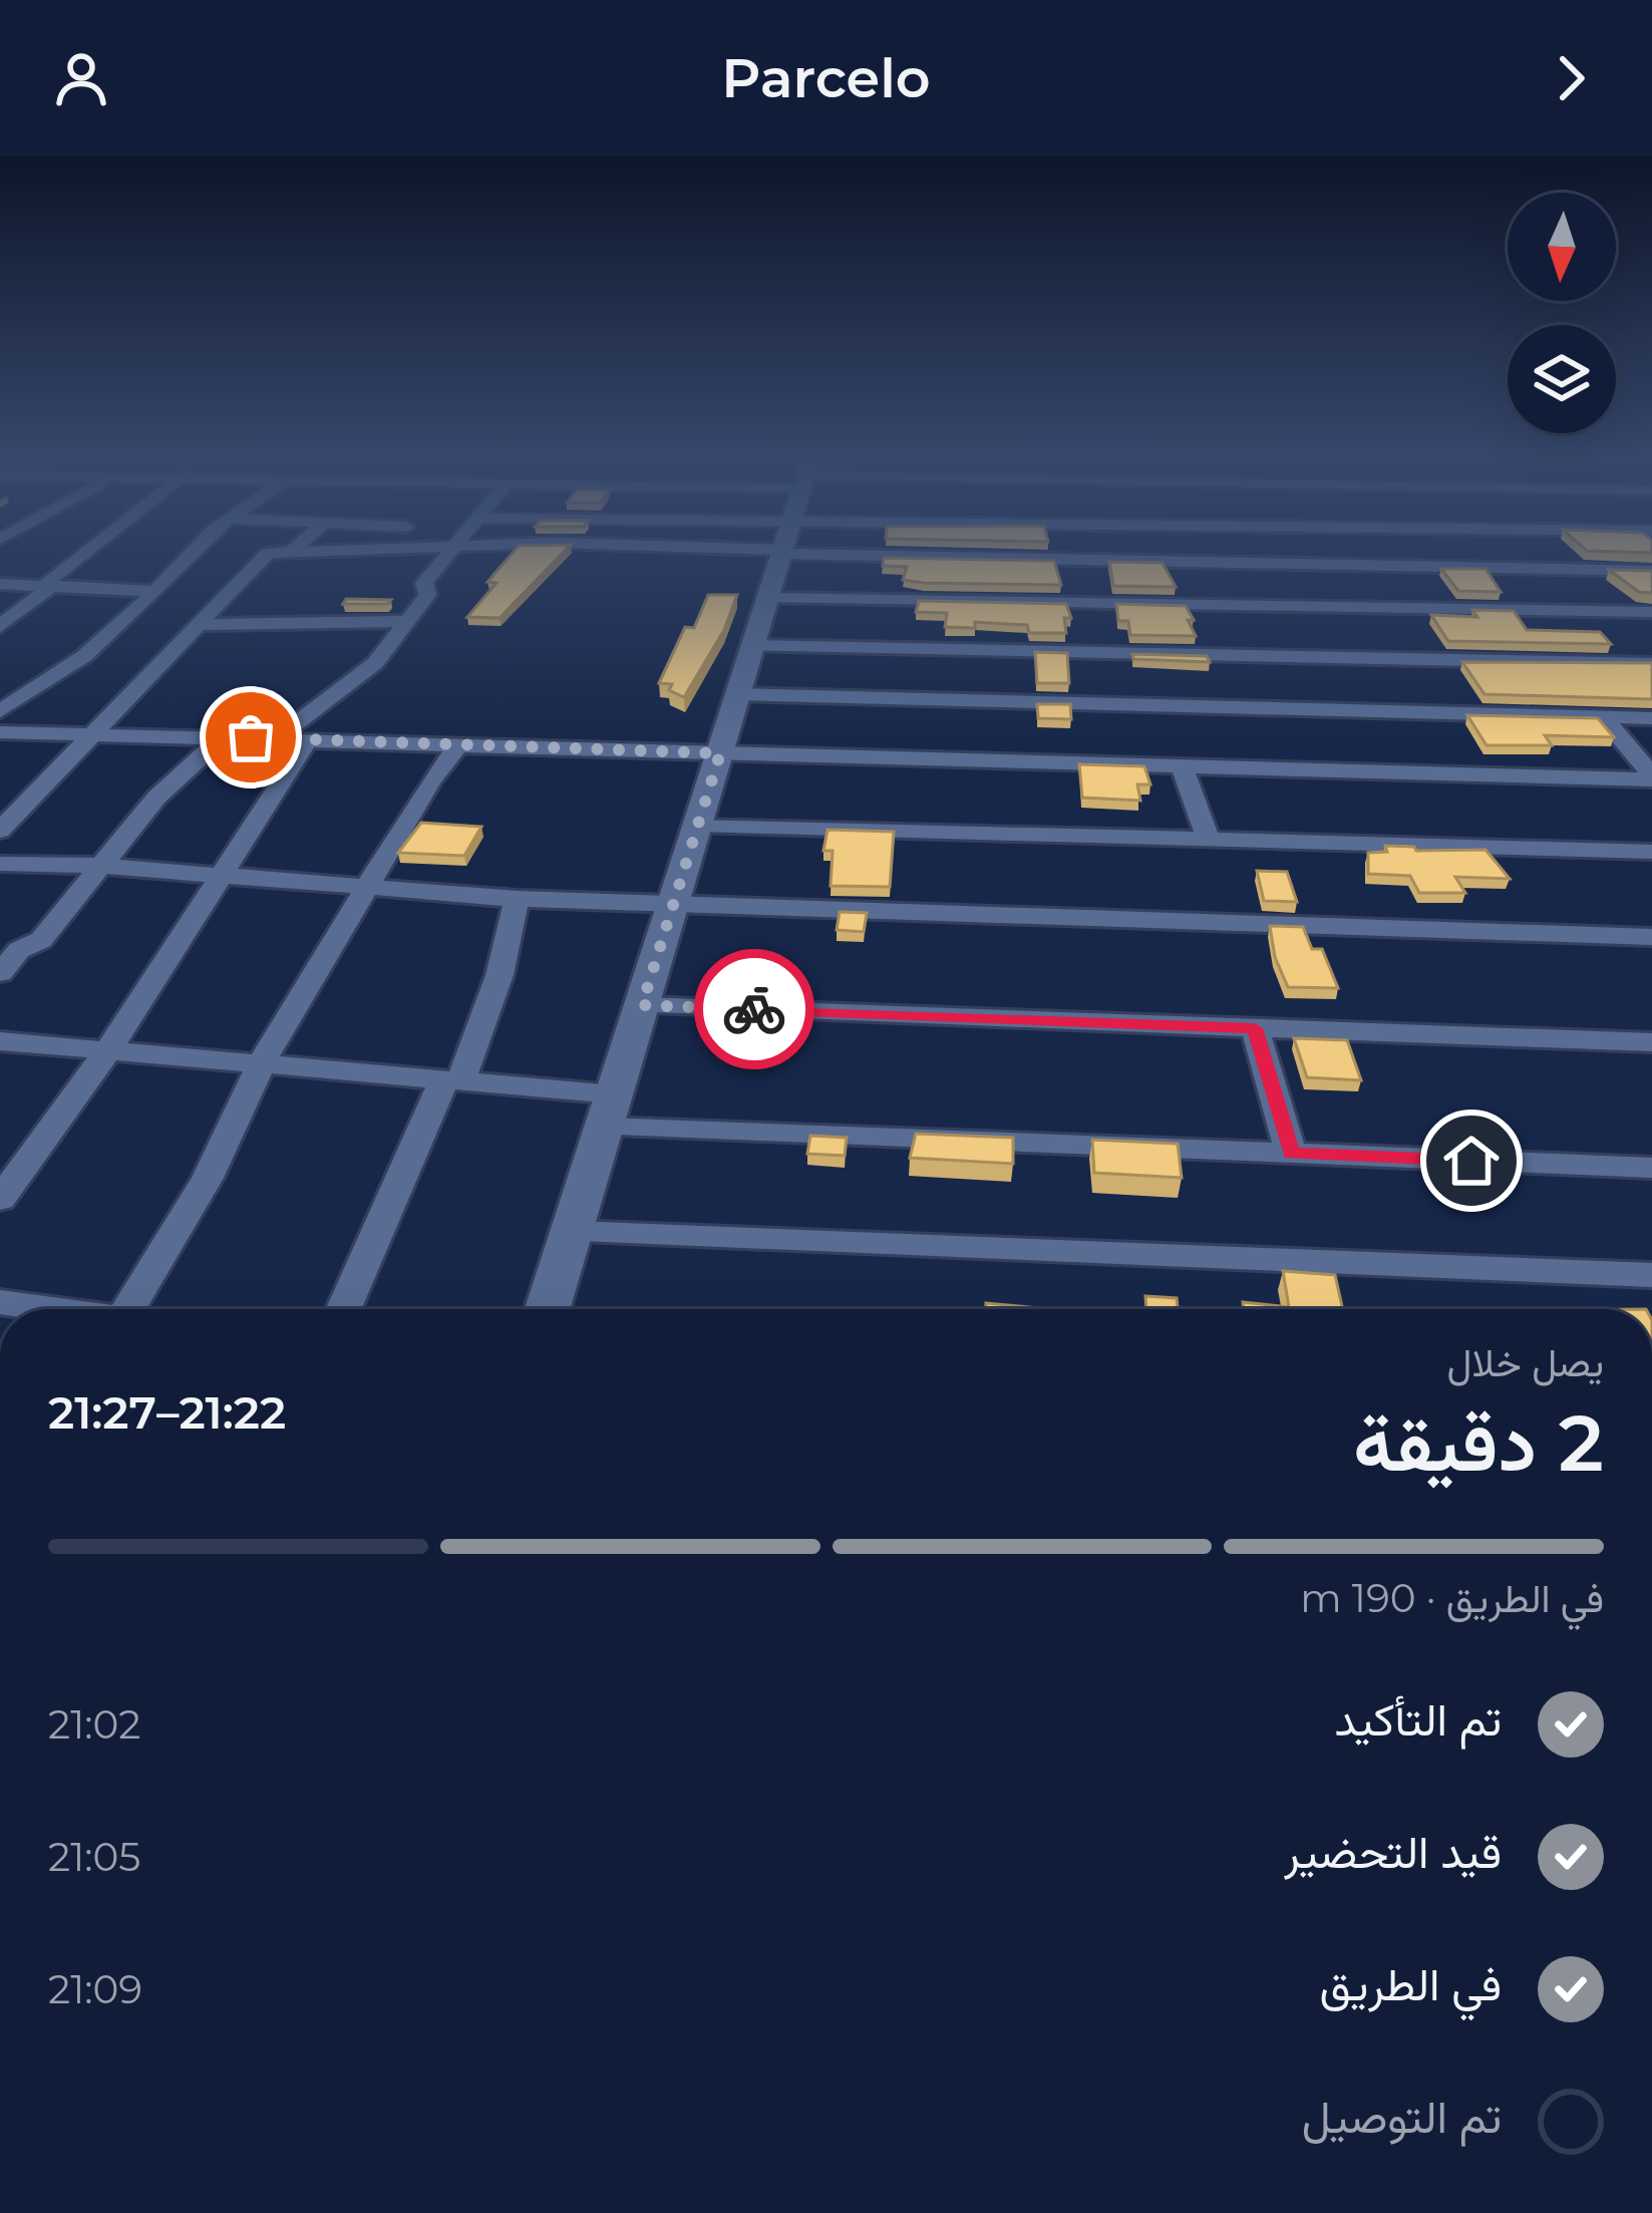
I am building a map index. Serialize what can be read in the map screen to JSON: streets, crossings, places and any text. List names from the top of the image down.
{
  "north": "bottom",
  "page": {
    "header": "Parcelo",
    "heading": ["2 دقيقة", "يصل خلال", "21:22–21:27"],
    "bar": "في الطريق · 190 m",
    "list": [
      ["تم التأكيد", "21:02"],
      ["قيد التحضير", "21:05"],
      ["في الطريق", "21:09"],
      "تم التوصيل"
    ]
  }
}
